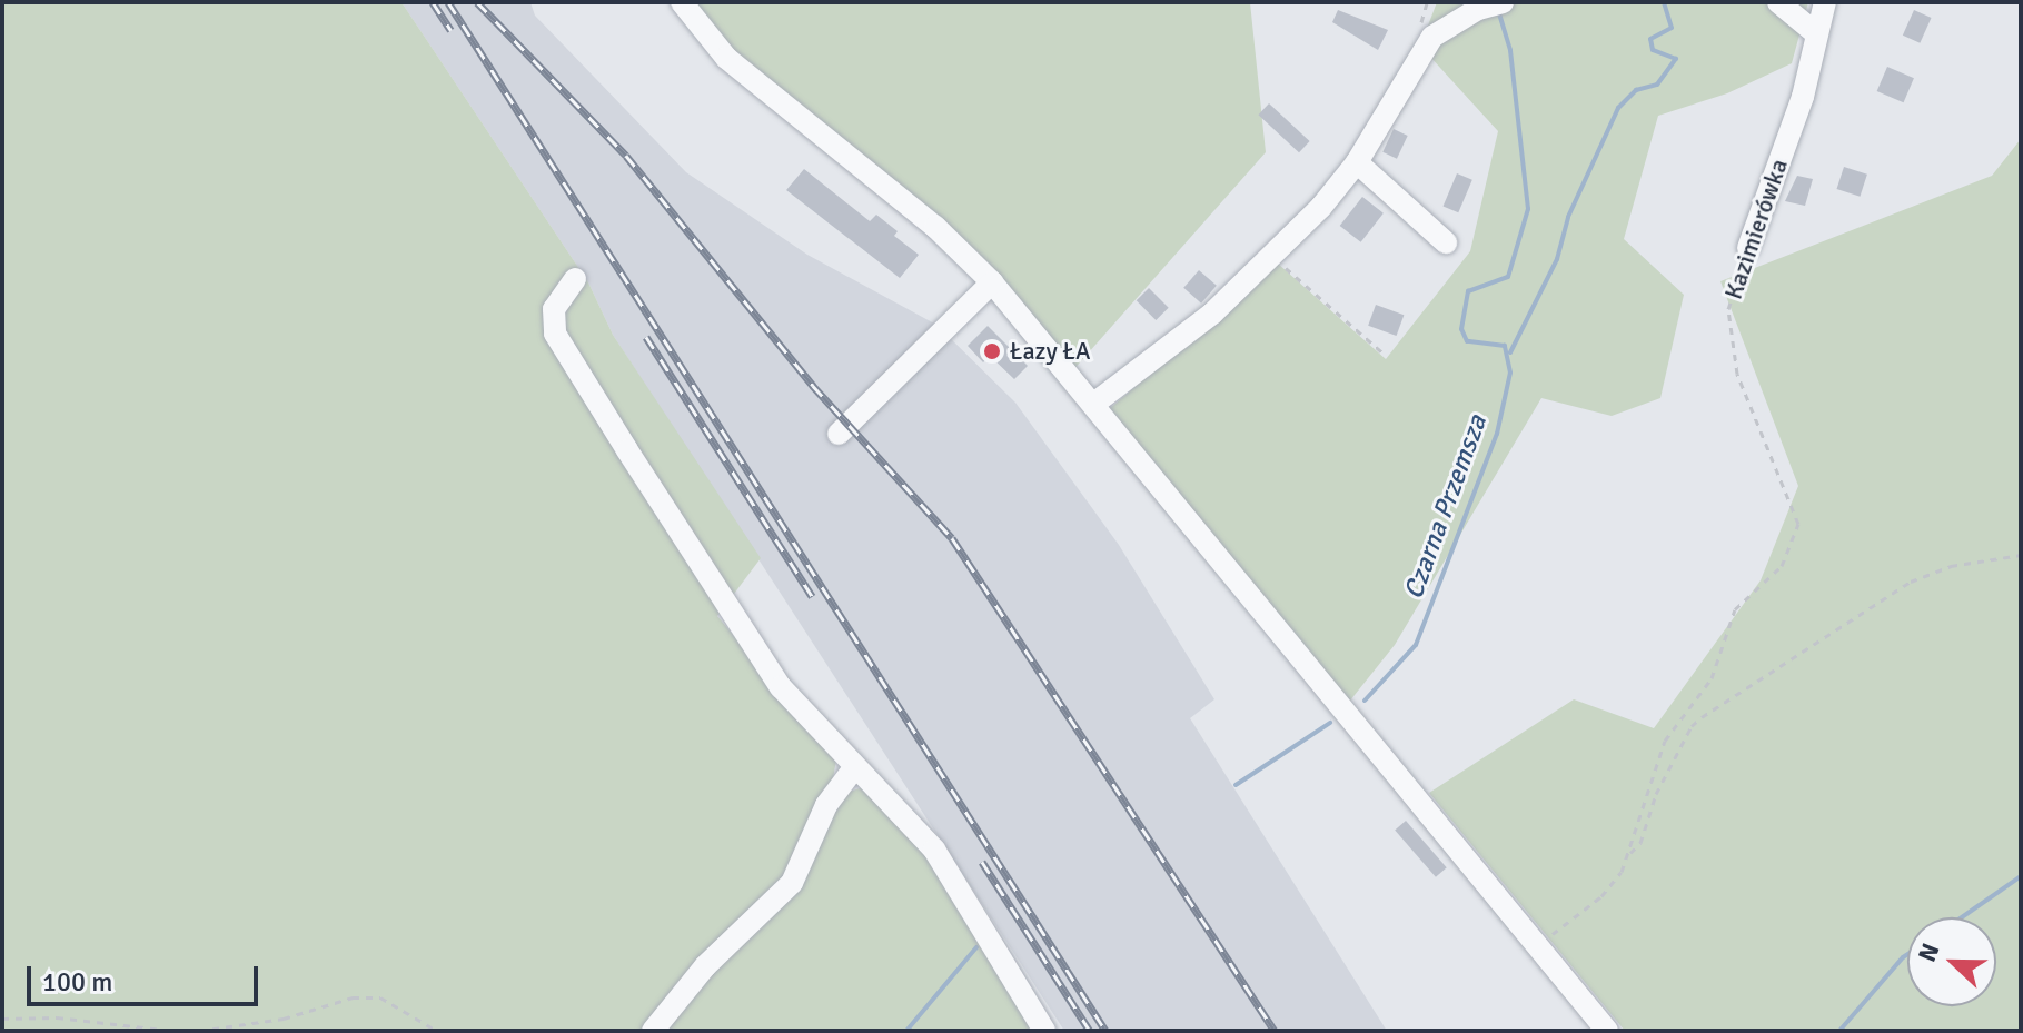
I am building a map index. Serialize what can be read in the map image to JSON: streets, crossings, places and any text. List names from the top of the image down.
{
  "streets": {
    "street": ["Kazimierówka"]
  },
  "water": ["Czarna Przemsza"],
  "places": ["Łazy ŁA"],
  "scale_bar": "100 m",
  "north": "left"
}
